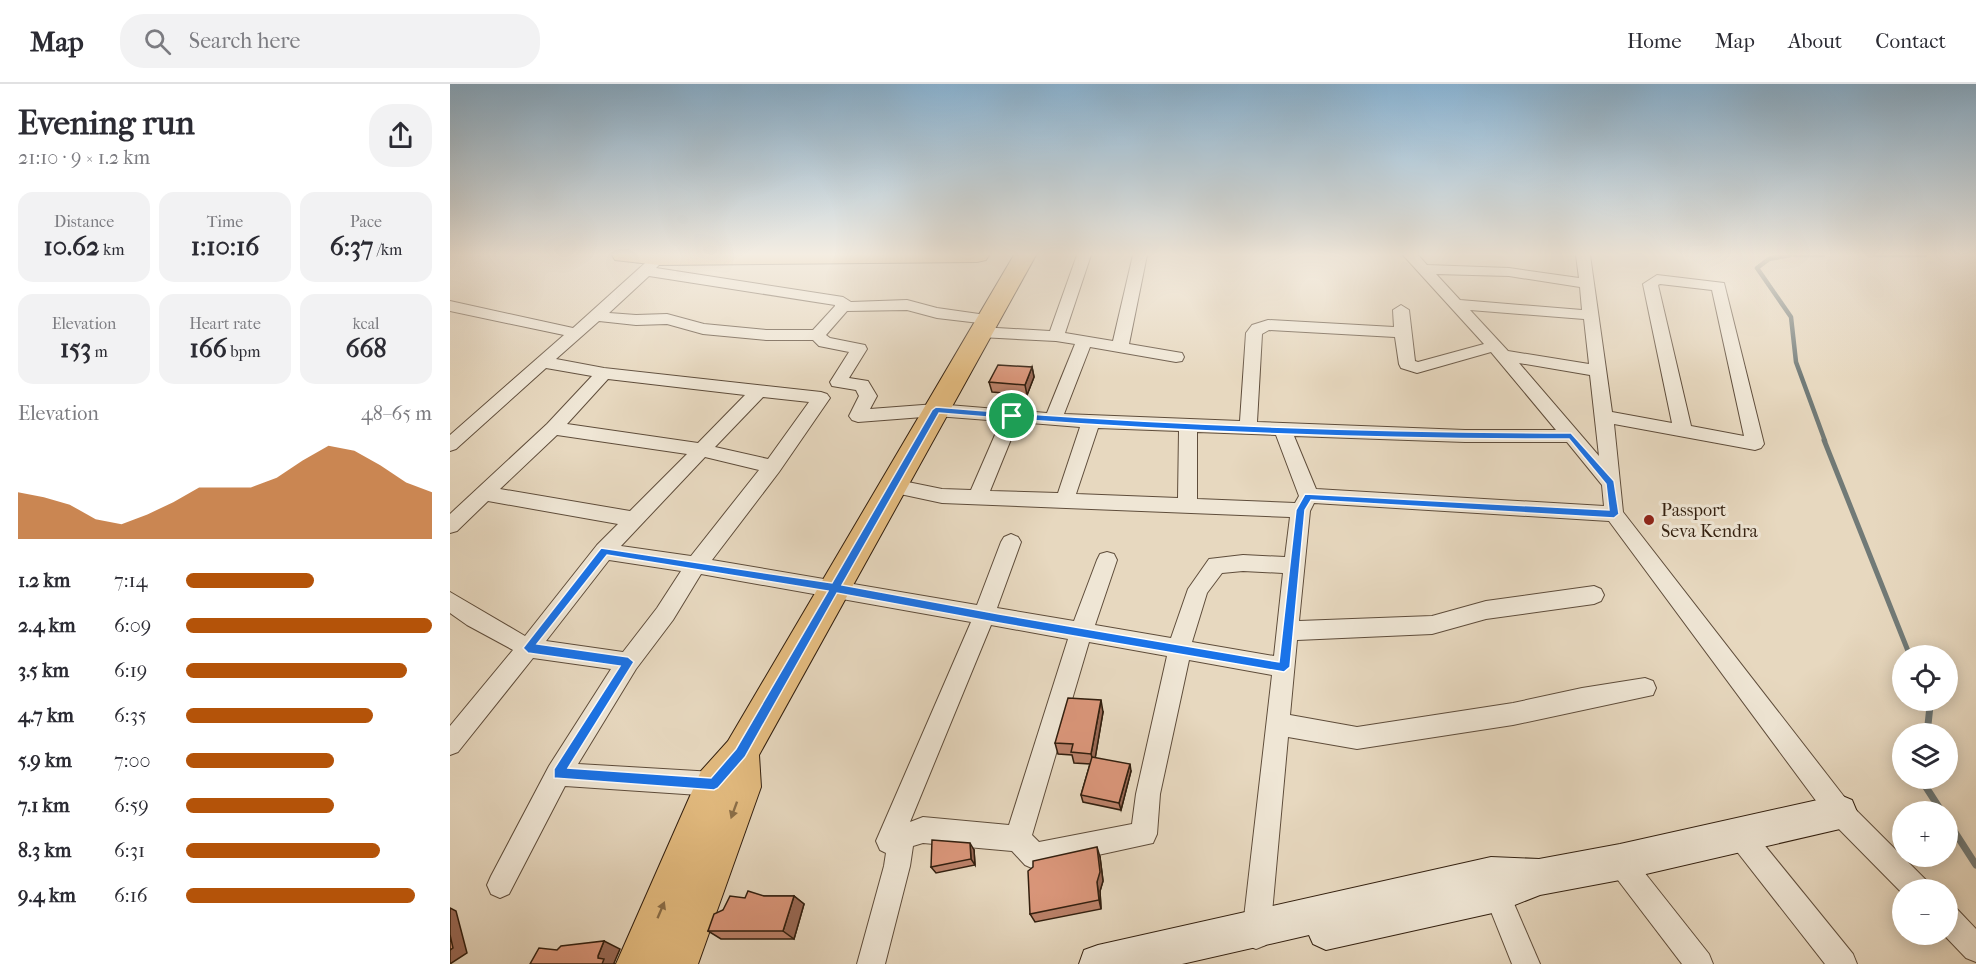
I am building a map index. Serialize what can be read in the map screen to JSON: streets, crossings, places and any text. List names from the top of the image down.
{
  "places": ["Passport Seva Kendra"],
  "page": {
    "header": "Map",
    "search": "Search here",
    "nav": [
      "Home",
      "Map",
      "About",
      "Contact"
    ],
    "heading": ["Evening run", "21:10 · 9 × 1.2 km"],
    "stats": [
      ["Distance", "10.62 km"],
      ["Time", "1:10:16"],
      ["Pace", "6:37 /km"],
      ["Elevation", "153 m"],
      ["Heart rate", "166 bpm"],
      ["kcal", "668"]
    ],
    "chart": ["Elevation", "48–65 m"],
    "list": [
      {
        "name": "1.2 km",
        "note": "7:14"
      },
      {
        "name": "2.4 km",
        "note": "6:09"
      },
      {
        "name": "3.5 km",
        "note": "6:19"
      },
      {
        "name": "4.7 km",
        "note": "6:35"
      },
      {
        "name": "5.9 km",
        "note": "7:00"
      },
      {
        "name": "7.1 km",
        "note": "6:59"
      },
      {
        "name": "8.3 km",
        "note": "6:31"
      },
      {
        "name": "9.4 km",
        "note": "6:16"
      }
    ],
    "map_buttons": ["+", "−"]
  }
}
